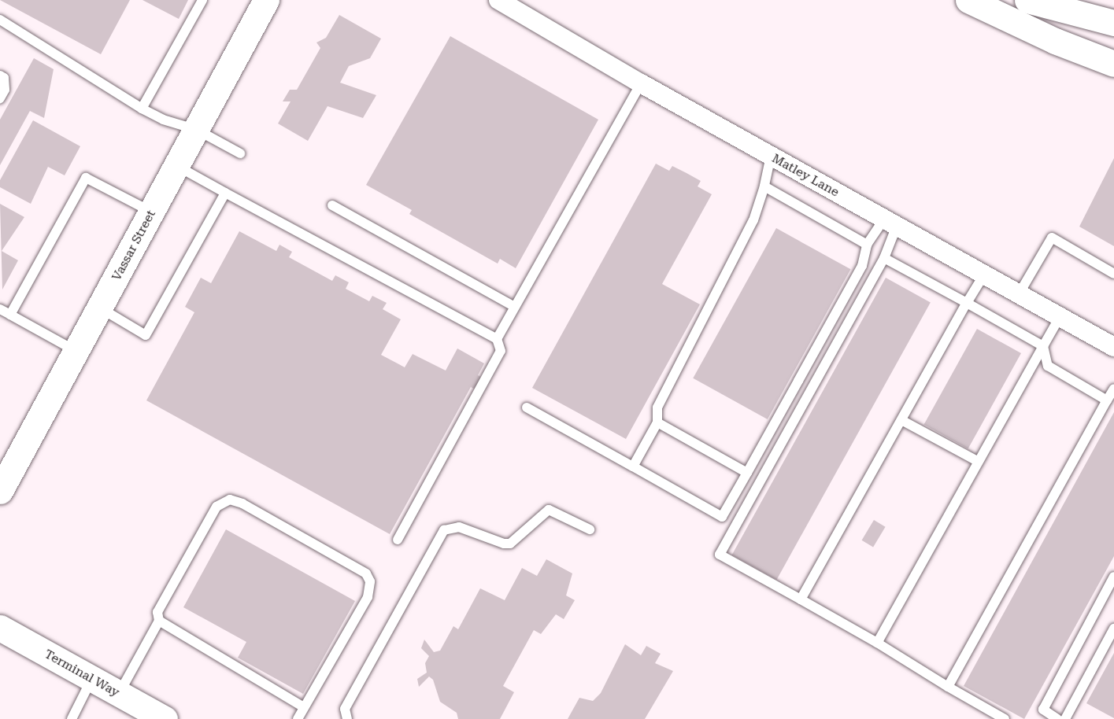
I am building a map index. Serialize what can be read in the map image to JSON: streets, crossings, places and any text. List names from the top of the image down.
{
  "streets": {
    "main road": ["Vassar Street", "Terminal Way"],
    "street": ["Matley Lane"]
  }
}
